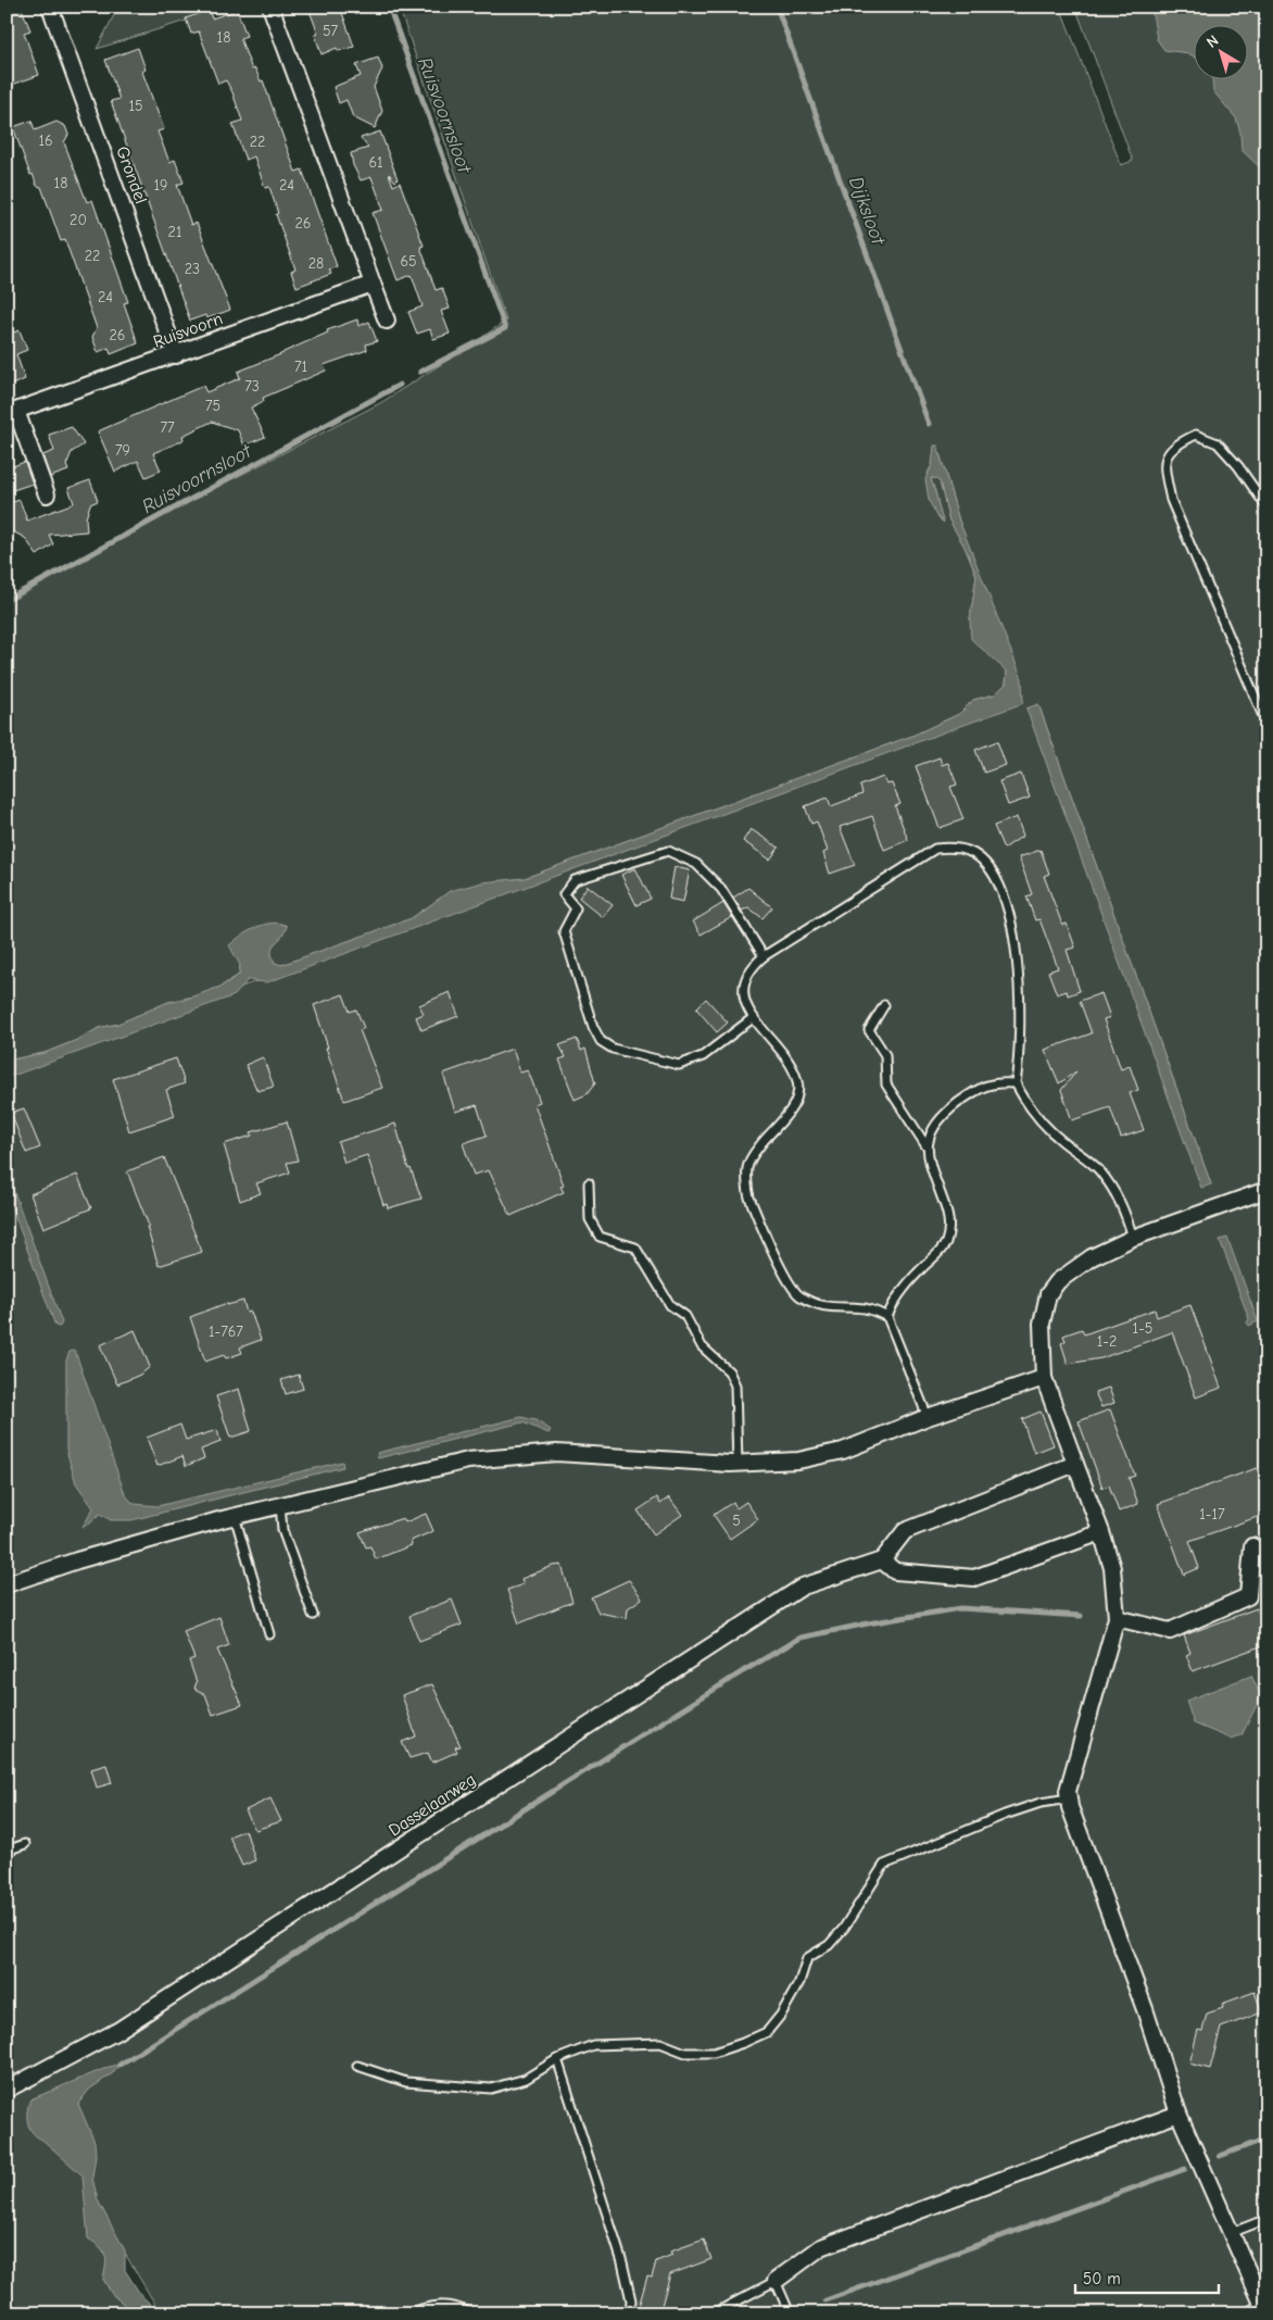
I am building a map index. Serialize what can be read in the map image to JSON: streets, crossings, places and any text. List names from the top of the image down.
{
  "streets": {
    "street": ["Grondel", "Ruisvoorn", "Dasselaarweg"]
  },
  "crossings": [
    ["Grondel", "Ruisvoorn"]
  ],
  "water": ["Ruisvoornsloot", "Dijksloot"],
  "house_numbers": [
    "57",
    "18",
    "15",
    "16",
    "22",
    "61",
    "18",
    "19",
    "24",
    "20",
    "26",
    "21",
    "22",
    "65",
    "28",
    "23",
    "24",
    "26",
    "71",
    "73",
    "75",
    "77",
    "79",
    "1-5",
    "1-767",
    "1-2",
    "1-17",
    "5"
  ],
  "scale_bar": "50 m",
  "north": "top left"
}
